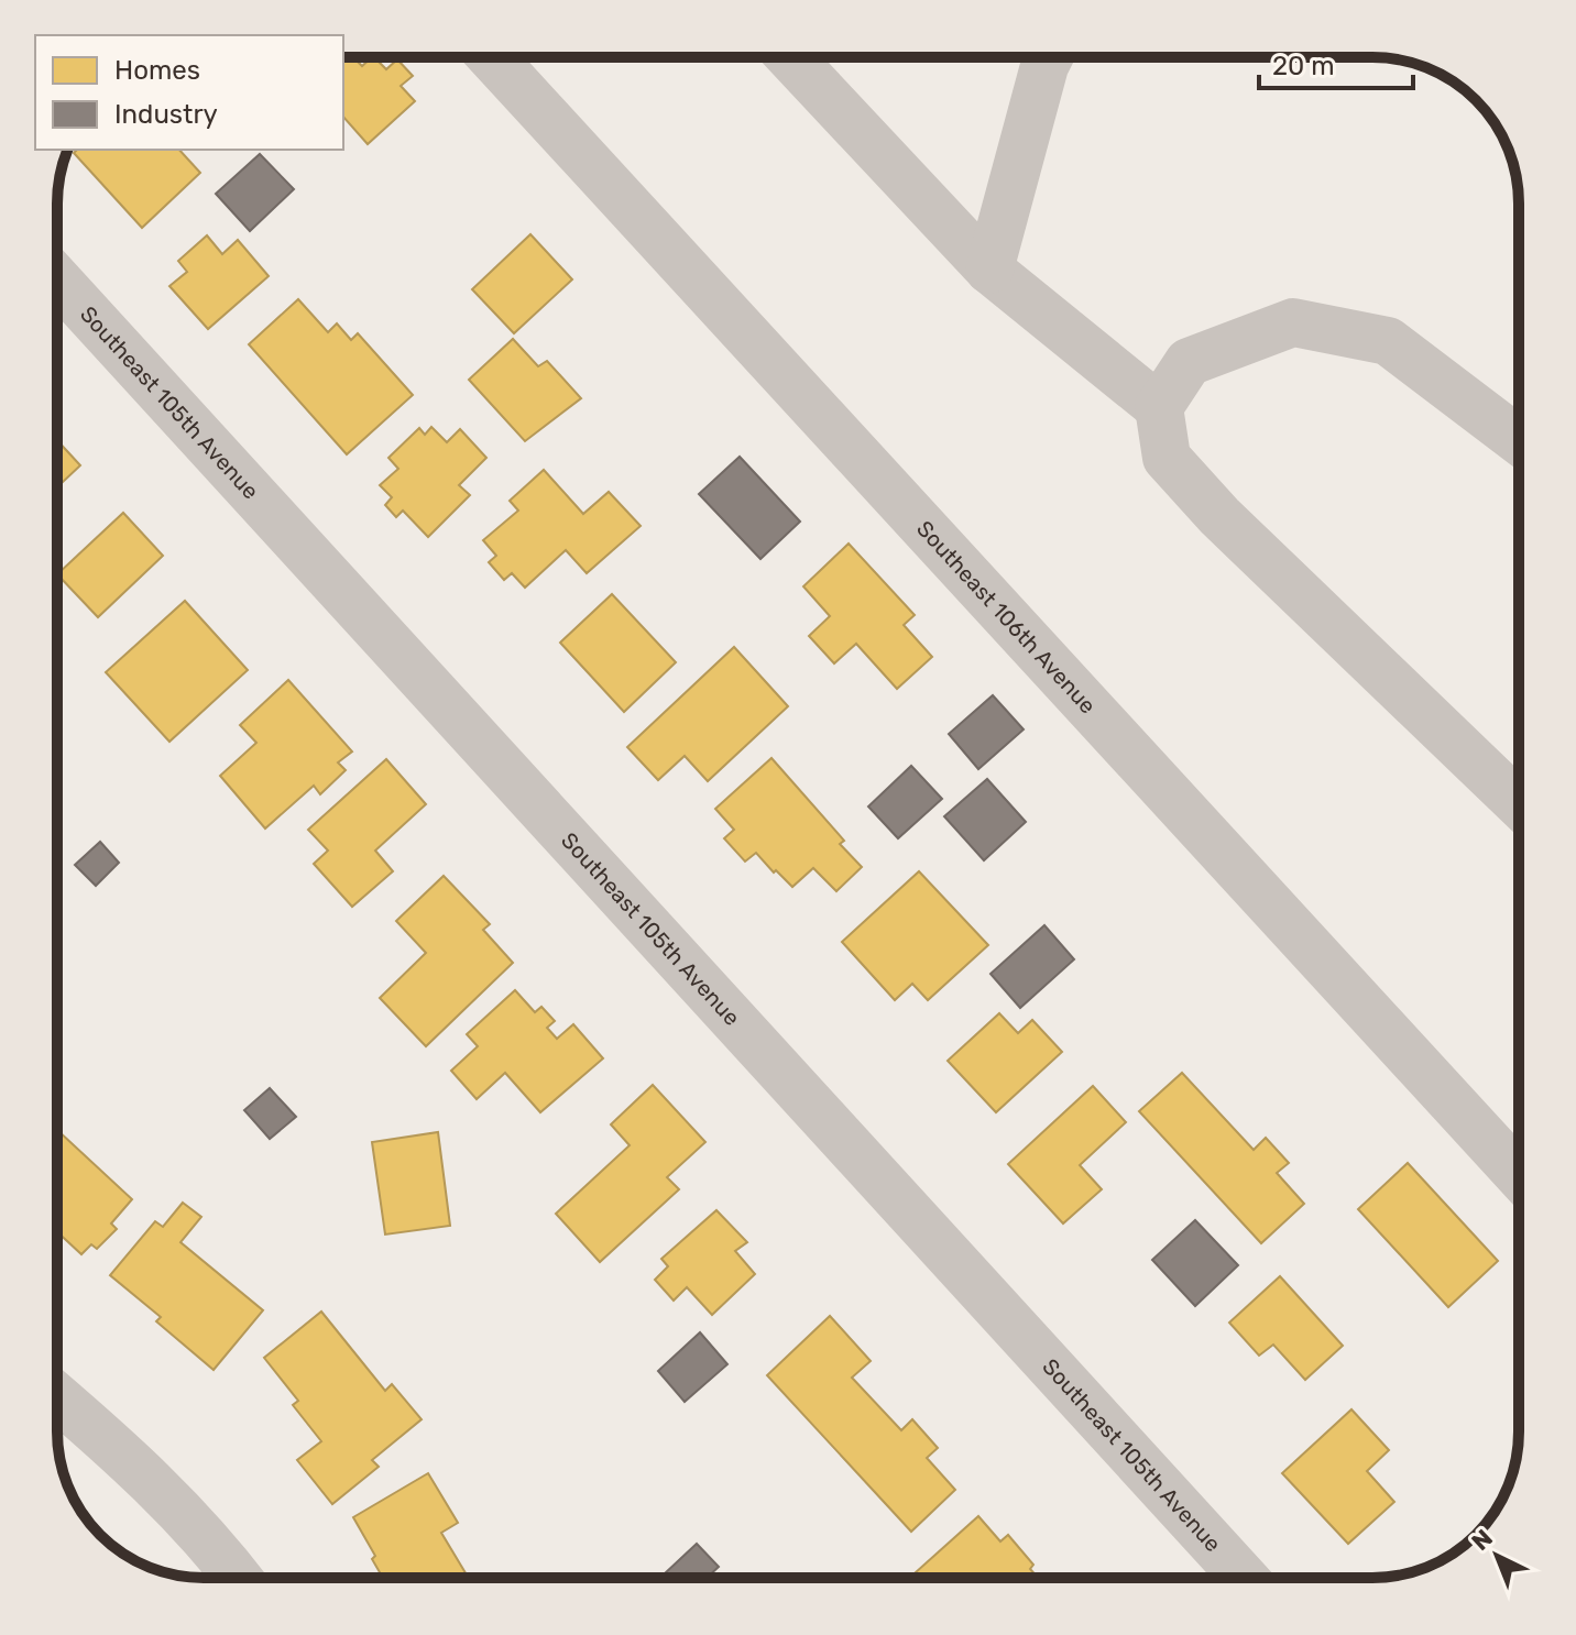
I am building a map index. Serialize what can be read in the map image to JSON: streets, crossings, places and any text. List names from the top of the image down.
{
  "streets": {
    "street": ["Southeast 105th Avenue", "Southeast 106th Avenue"]
  },
  "legend": ["Homes", "Industry"],
  "scale_bar": "20 m",
  "north": "top left"
}
